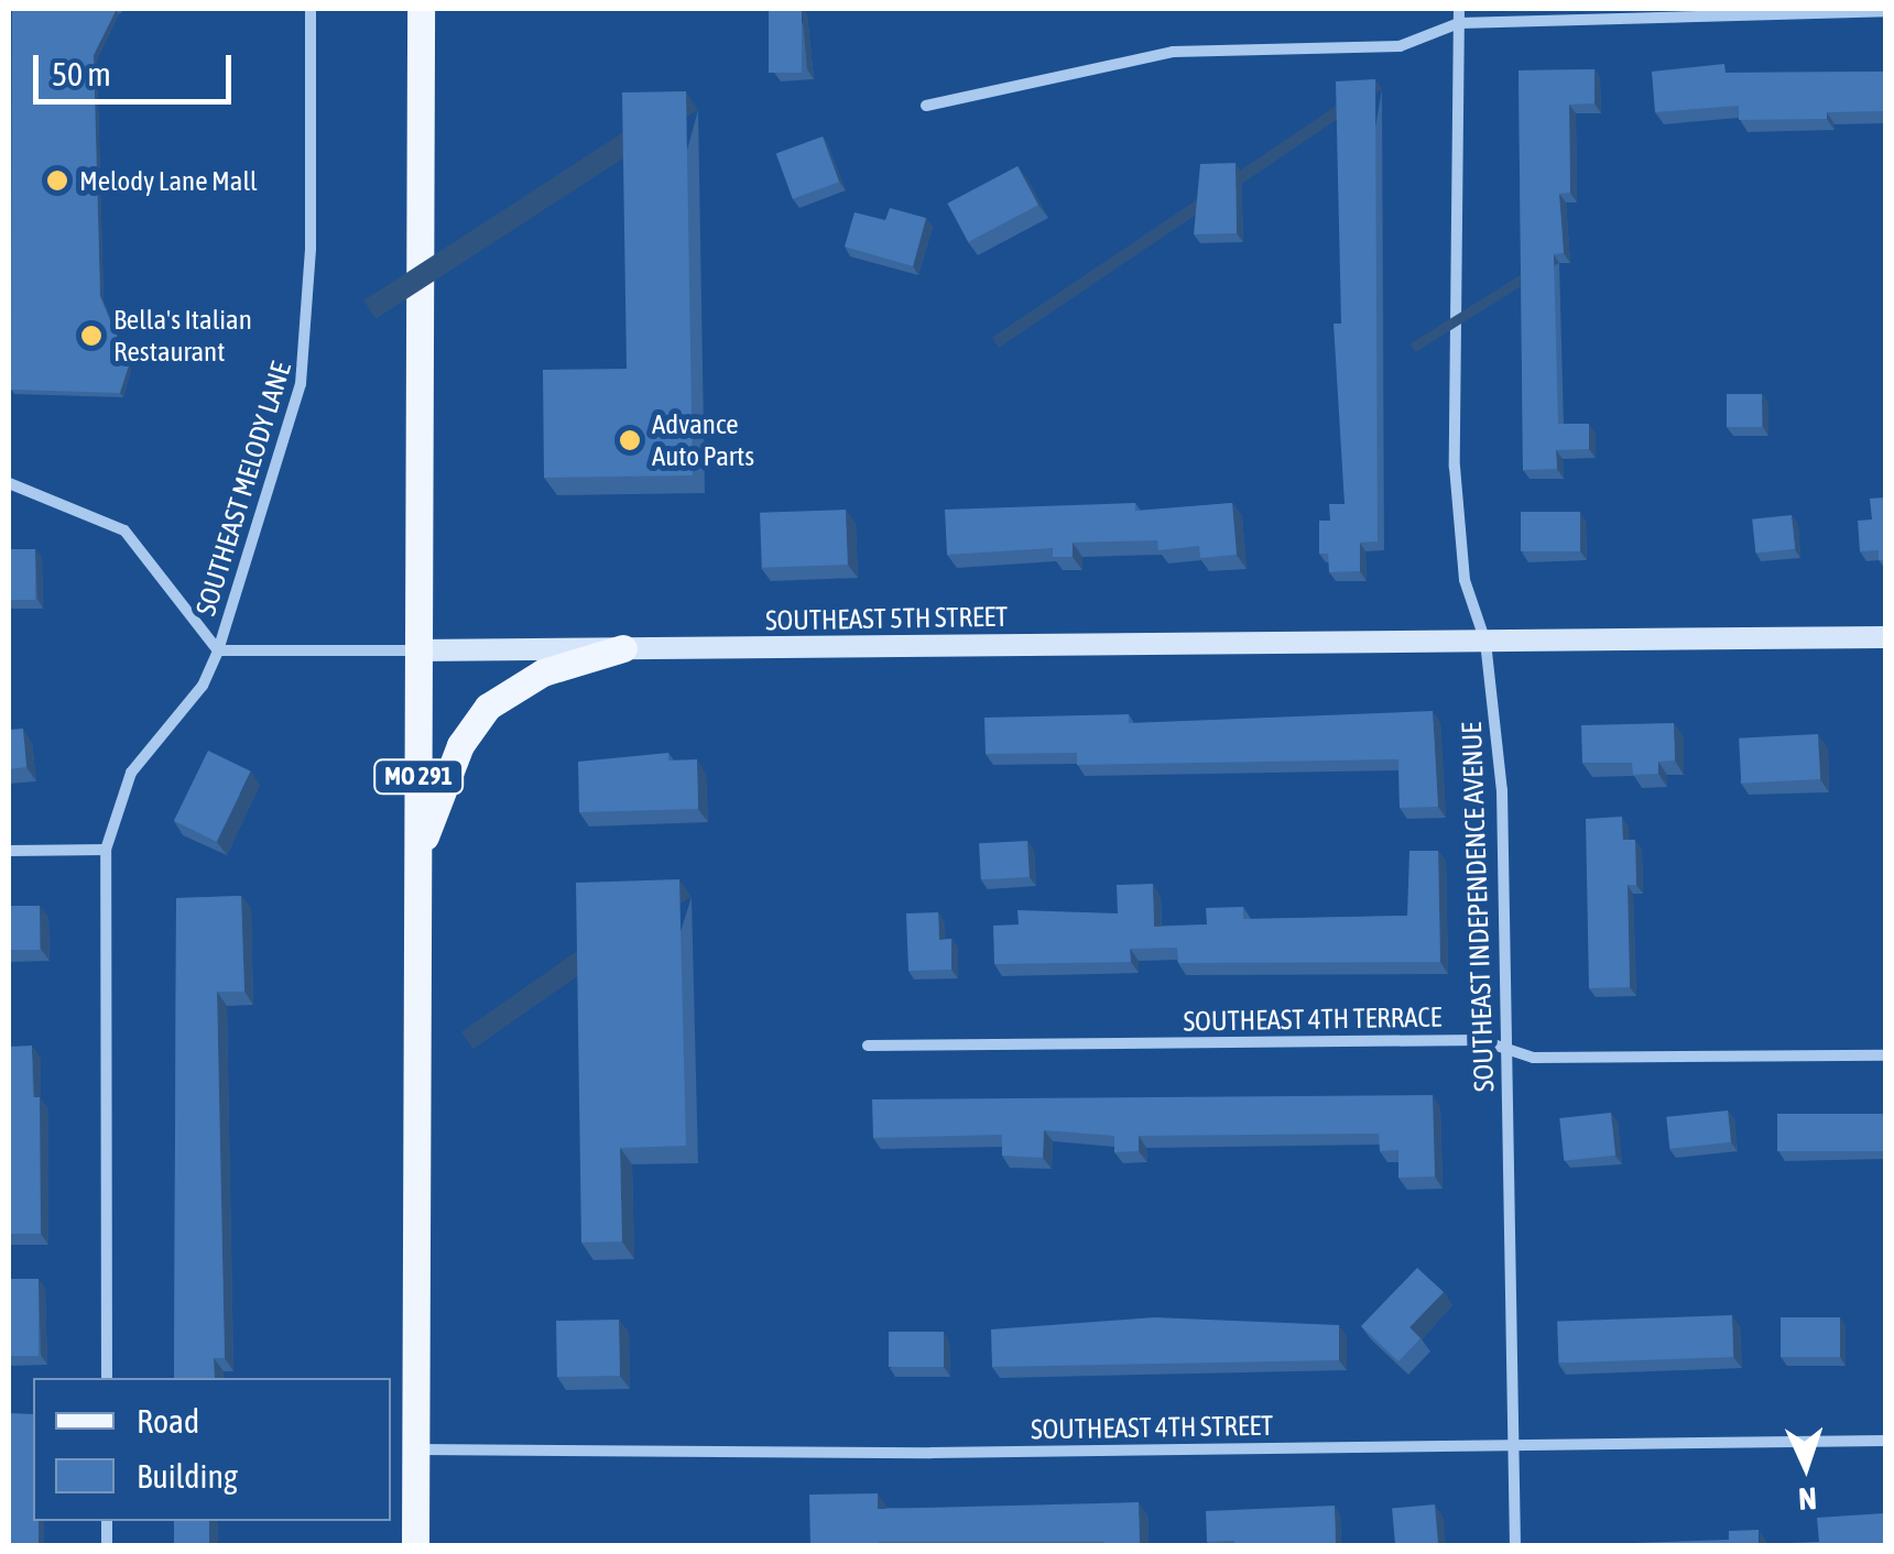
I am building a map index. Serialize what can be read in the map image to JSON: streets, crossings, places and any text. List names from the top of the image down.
{
  "streets": {
    "main road": ["MO 291"],
    "street": [
      "SOUTHEAST MELODY LANE",
      "SOUTHEAST 5TH STREET",
      "SOUTHEAST INDEPENDENCE AVENUE",
      "SOUTHEAST 4TH TERRACE",
      "SOUTHEAST 4TH STREET"
    ]
  },
  "crossings": [
    ["SOUTHEAST MELODY LANE", "SOUTHEAST 5TH STREET"],
    ["SOUTHEAST 5TH STREET", "MO 291"],
    ["SOUTHEAST 5TH STREET", "SOUTHEAST INDEPENDENCE AVENUE"],
    ["MO 291", "SOUTHEAST 4TH STREET"],
    ["SOUTHEAST INDEPENDENCE AVENUE", "SOUTHEAST 4TH TERRACE"],
    ["SOUTHEAST INDEPENDENCE AVENUE", "SOUTHEAST 4TH STREET"]
  ],
  "places": ["Melody Lane Mall", "Bella's Italian Restaurant", "Advance Auto Parts"],
  "legend": ["Road", "Building"],
  "scale_bar": "50 m",
  "north": "bottom"
}
